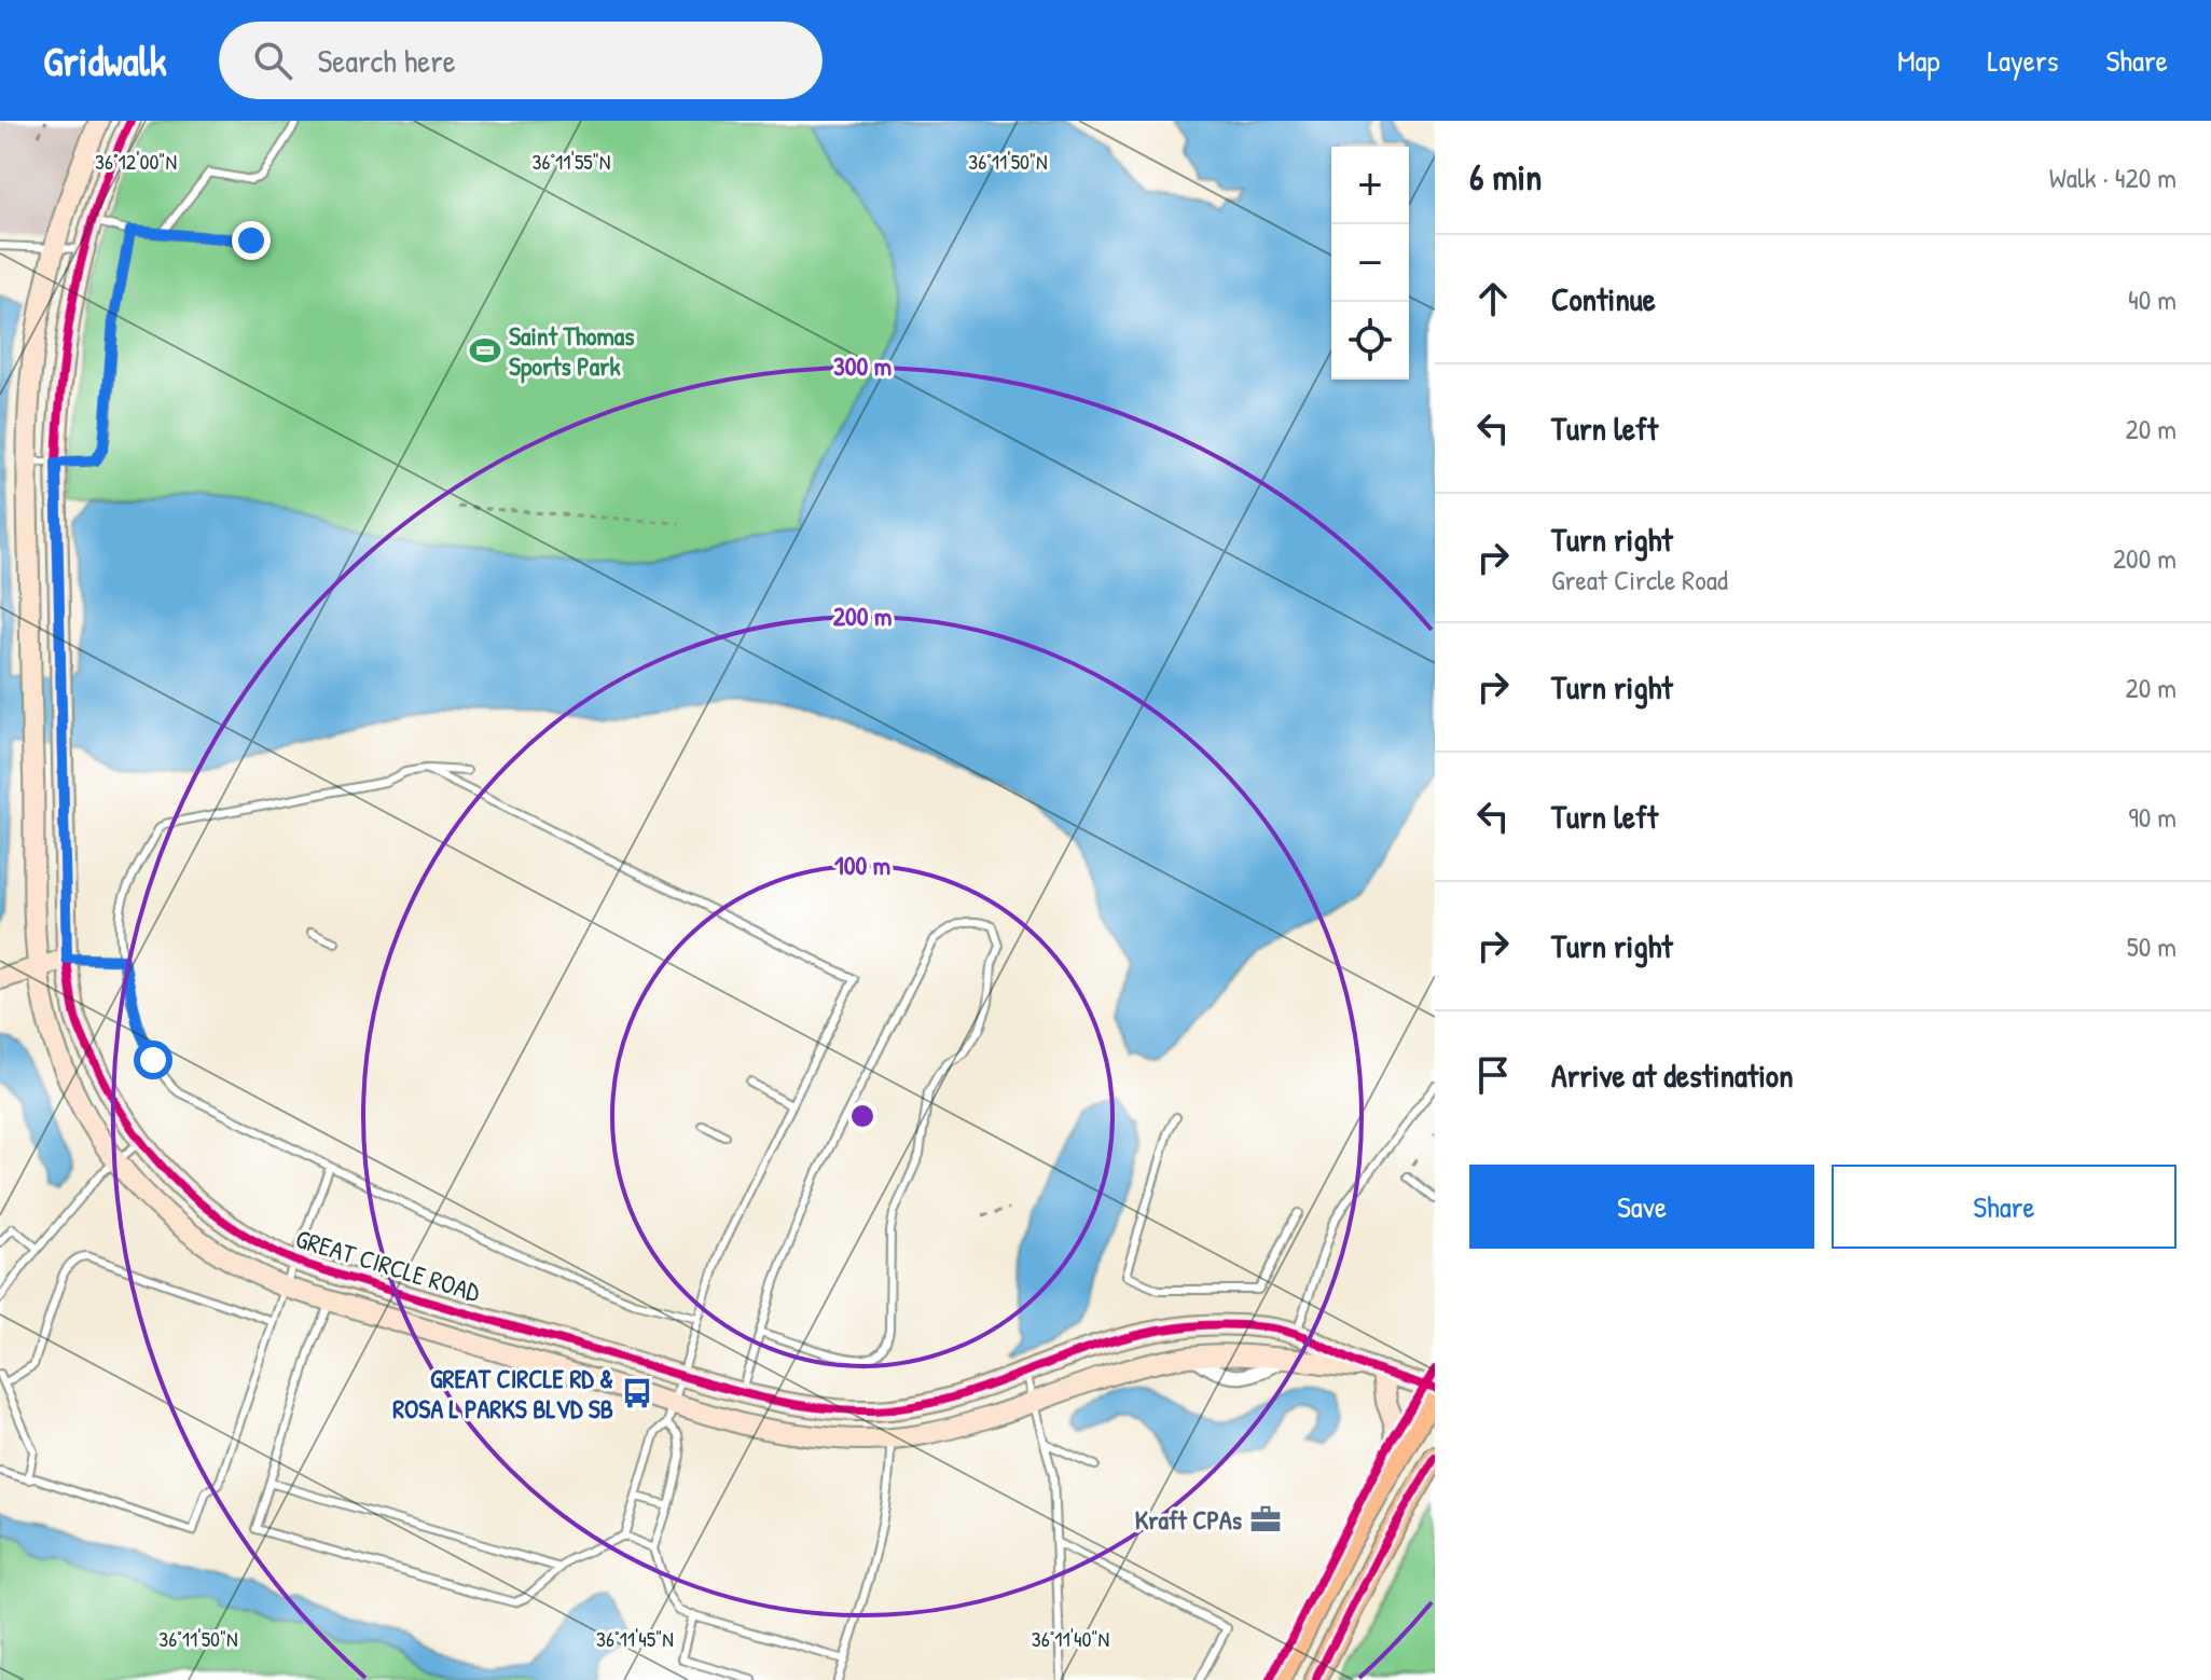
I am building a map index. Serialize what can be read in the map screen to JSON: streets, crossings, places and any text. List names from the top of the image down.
{
  "streets": {
    "street": ["GREAT CIRCLE ROAD"]
  },
  "places": {
    "sports": ["Saint Thomas Sports Park"],
    "bus stop": ["GREAT CIRCLE RD & ROSA L PARKS BLVD SB"],
    "office": ["Kraft CPAs"]
  },
  "page": {
    "header": "Gridwalk",
    "search": "Search here",
    "nav": ["Map", "Layers", "Share"],
    "heading": ["6 min", "Walk · 420 m"],
    "map_buttons": ["+", "−"],
    "list": [
      ["Continue", "40 m"],
      ["Turn left", "20 m"],
      ["Turn right", "Great Circle Road", "200 m"],
      ["Turn right", "20 m"],
      ["Turn left", "90 m"],
      ["Turn right", "50 m"],
      "Arrive at destination"
    ],
    "buttons": ["Save", "Share"]
  },
  "coordinates": [
    "36°12'00\"N",
    "36°11'55\"N",
    "36°11'50\"N",
    "36°11'45\"N",
    "36°11'40\"N"
  ],
  "rings": ["300 m", "200 m", "100 m"]
}
